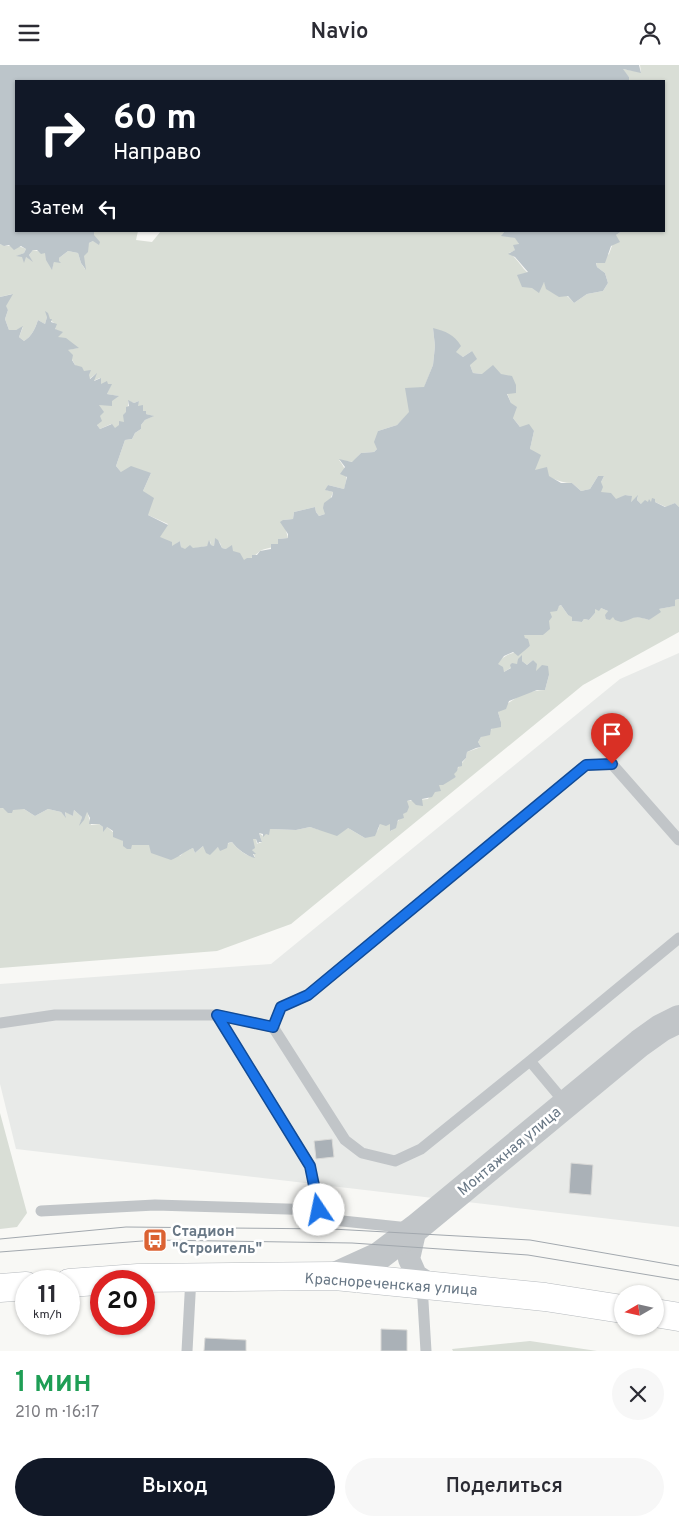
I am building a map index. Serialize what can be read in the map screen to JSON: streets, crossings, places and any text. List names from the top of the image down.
{
  "streets": {
    "main road": ["Краснореченская улица"],
    "street": ["Монтажная улица"]
  },
  "crossings": [
    ["Монтажная улица", "Краснореченская улица"]
  ],
  "places": {
    "bus stop": ["Стадион \"Строитель\""]
  },
  "north": "left",
  "page": {
    "header": "Navio",
    "turn": ["60 m", "Направо"],
    "then": "Затем",
    "speed": "11 km/h",
    "limit": "20",
    "heading": ["1 мин", "210 m · 16:17"],
    "buttons": ["Выход", "Поделиться"]
  }
}
